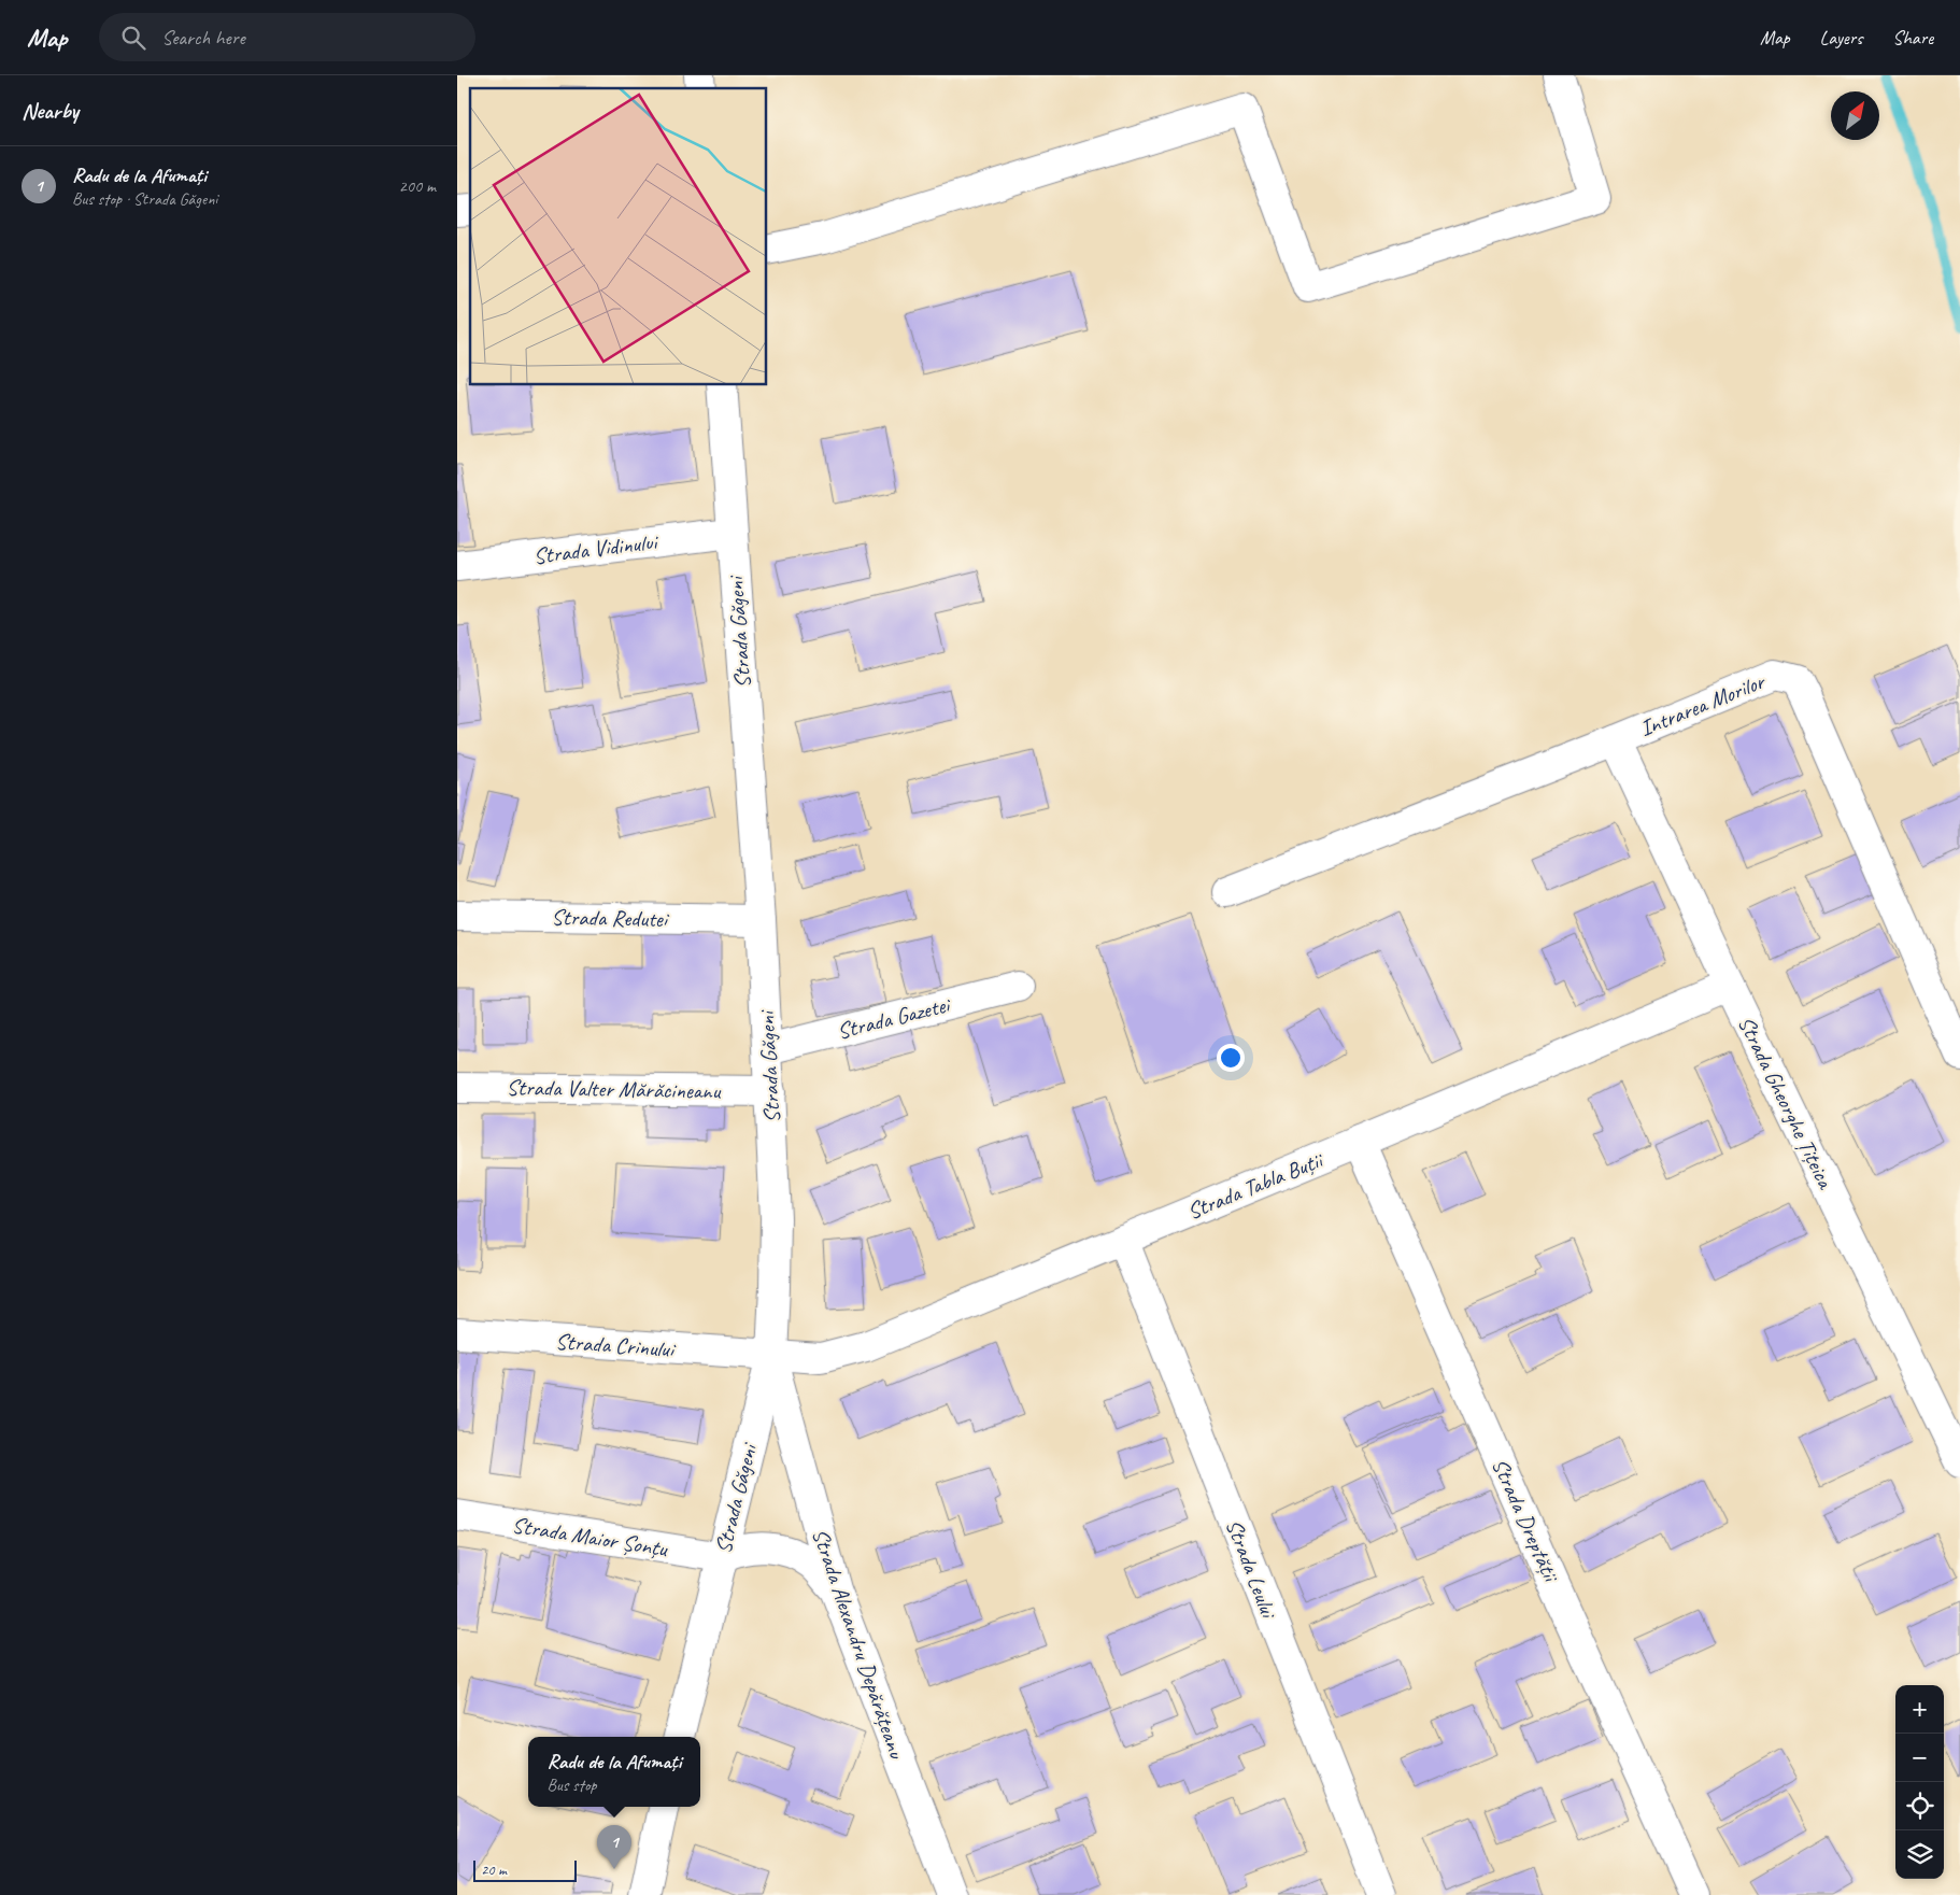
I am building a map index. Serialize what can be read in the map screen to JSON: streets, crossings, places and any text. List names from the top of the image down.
{
  "streets": {
    "street": [
      "Strada Vidinului",
      "Strada Găgeni",
      "Intrarea Morilor",
      "Strada Redutei",
      "Strada Gazetei",
      "Strada Valter Mărăcineanu",
      "Strada Gheorghe Țițeica",
      "Strada Tabla Buții",
      "Strada Crinului",
      "Strada Dreptății",
      "Strada Maior Șonțu",
      "Strada Leului",
      "Strada Alexandru Depărățeanu"
    ]
  },
  "crossings": [
    ["Strada Vidinului", "Strada Găgeni"],
    ["Strada Găgeni", "Strada Redutei"],
    ["Strada Găgeni", "Strada Gazetei"],
    ["Strada Găgeni", "Strada Valter Mărăcineanu"],
    ["Strada Găgeni", "Strada Tabla Buții"],
    ["Strada Găgeni", "Strada Crinului"],
    ["Strada Găgeni", "Strada Maior Șonțu"],
    ["Strada Găgeni", "Strada Alexandru Depărățeanu"],
    ["Intrarea Morilor", "Strada Gheorghe Țițeica"],
    ["Strada Gheorghe Țițeica", "Strada Tabla Buții"],
    ["Strada Tabla Buții", "Strada Crinului"],
    ["Strada Tabla Buții", "Strada Dreptății"],
    ["Strada Tabla Buții", "Strada Leului"],
    ["Strada Tabla Buții", "Strada Alexandru Depărățeanu"],
    ["Strada Crinului", "Strada Alexandru Depărățeanu"]
  ],
  "scale_bar": "20 m",
  "north": "top right",
  "page": {
    "header": "Map",
    "search": "Search here",
    "nav": ["Map", "Layers", "Share"],
    "heading": "Nearby",
    "list": [
      {
        "mark": "1",
        "name": "Radu de la Afumați",
        "note": "Bus stop · Strada Găgeni",
        "value": "200 m"
      }
    ],
    "map_buttons": ["+", "−"],
    "popup": ["Radu de la Afumați", "Bus stop"],
    "pins": "1",
    "scale": "20 m"
  }
}
